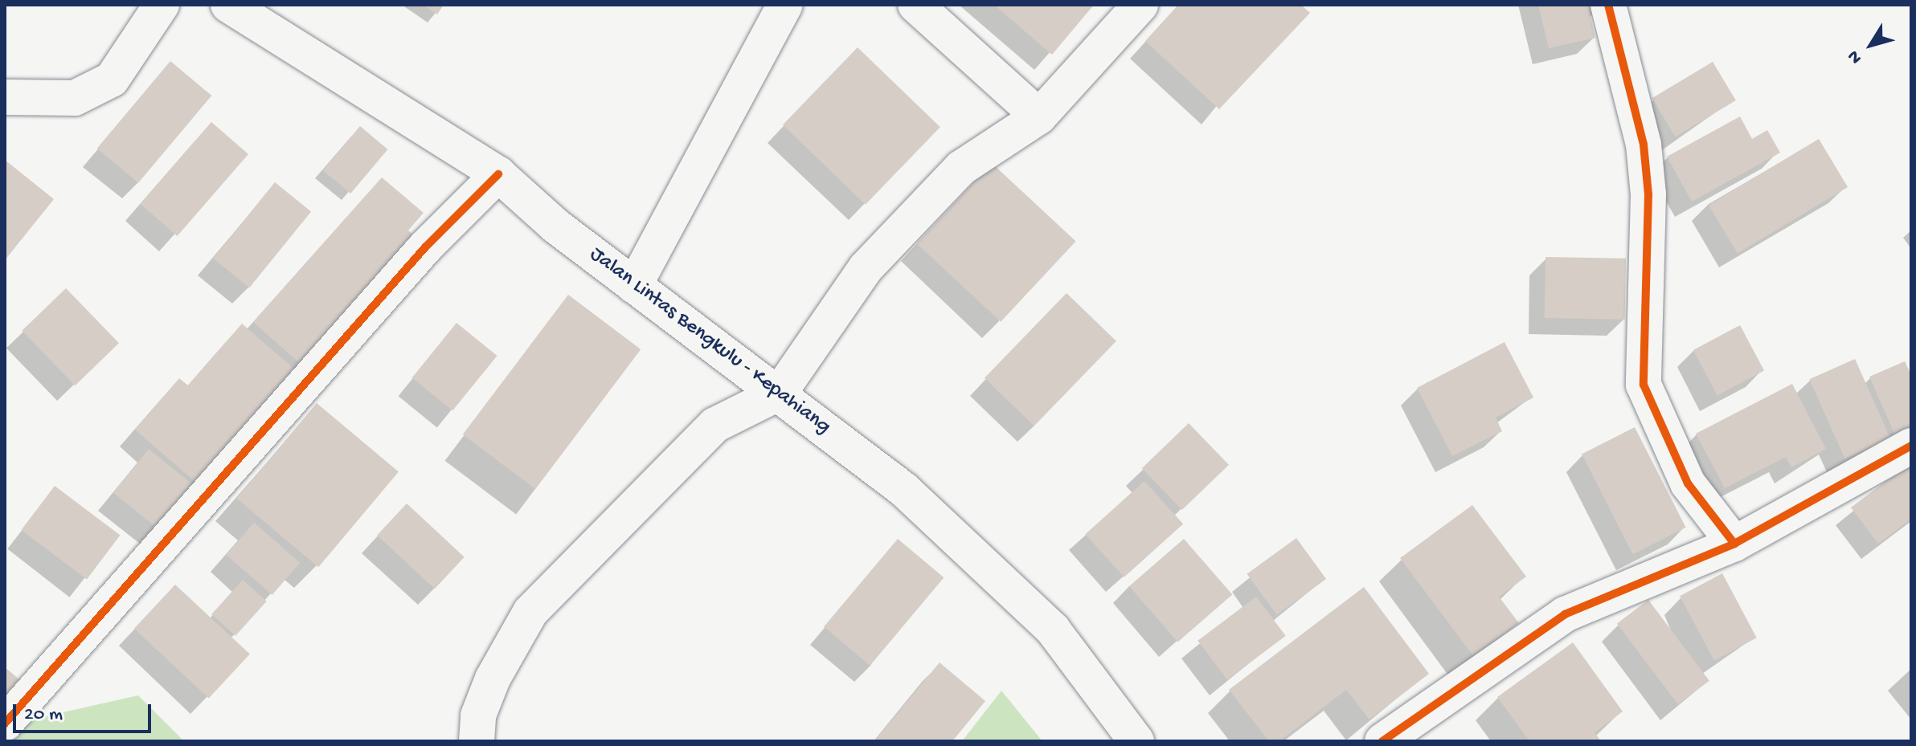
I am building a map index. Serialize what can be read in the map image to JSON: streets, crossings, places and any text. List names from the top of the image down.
{
  "streets": {
    "main road": ["Jalan Lintas Bengkulu - Kepahiang"]
  },
  "scale_bar": "20 m",
  "north": "bottom left"
}
